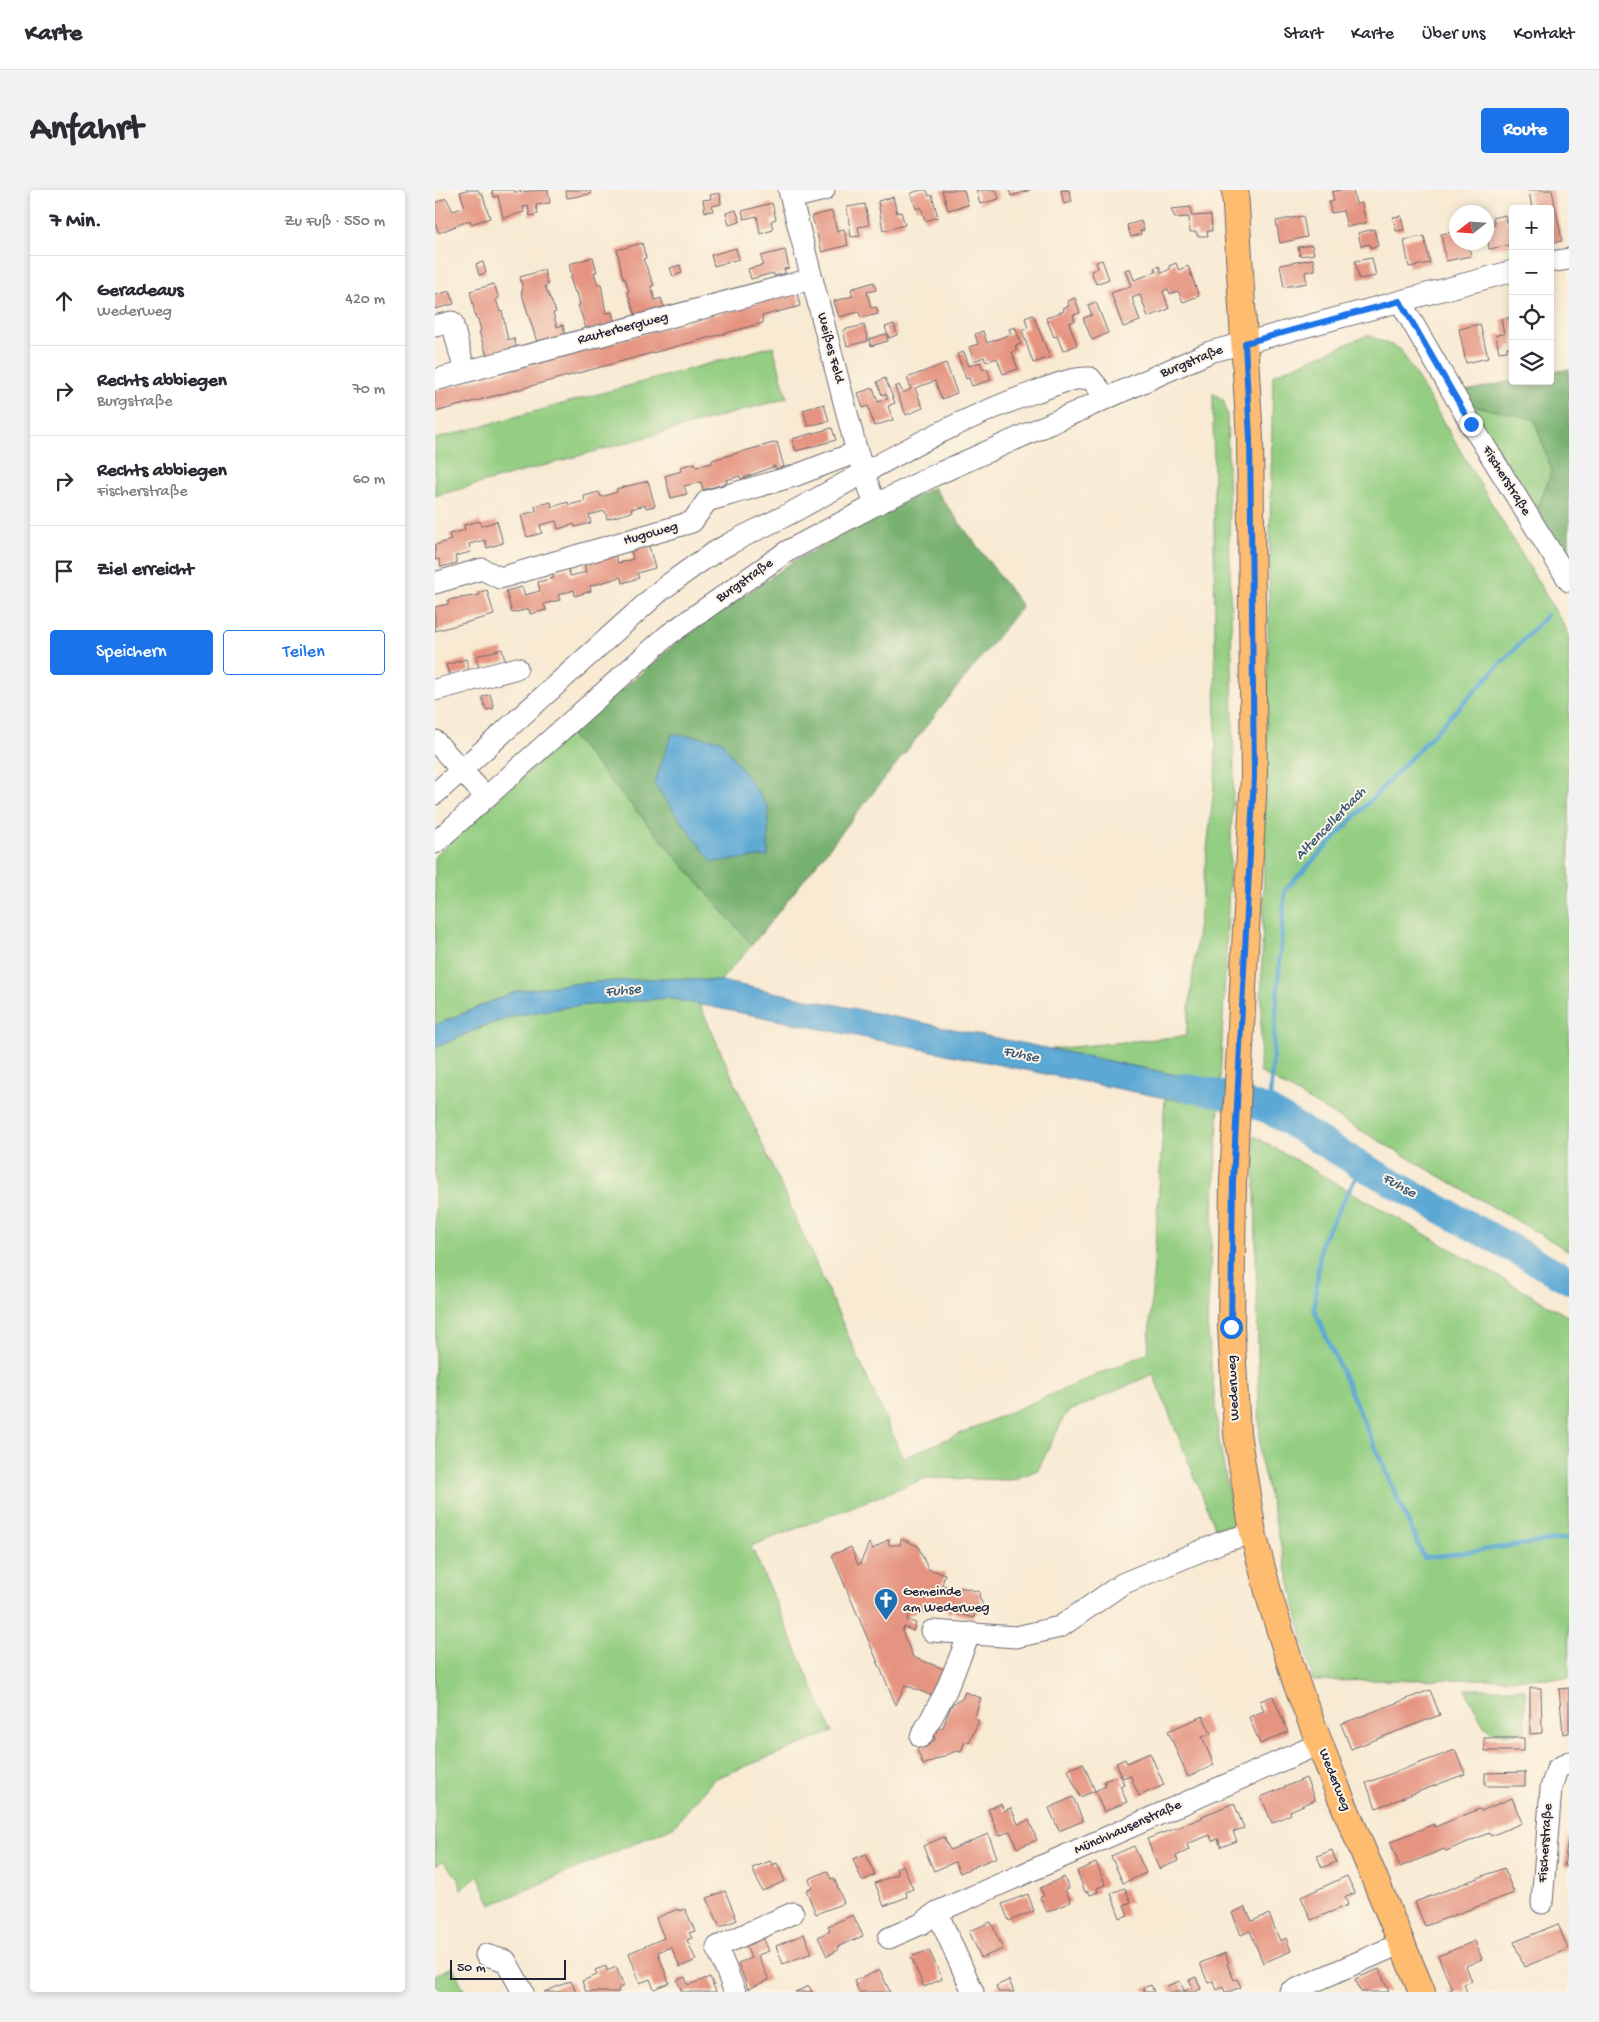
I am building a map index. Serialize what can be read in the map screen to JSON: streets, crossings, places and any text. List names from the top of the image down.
{
  "streets": {
    "main road": ["Wederweg"],
    "street": [
      "Rauterbergweg",
      "Weißes Feld",
      "Burgstraße",
      "Fischerstraße",
      "Hugoweg",
      "Münchhausenstraße"
    ]
  },
  "crossings": [
    ["Rauterbergweg", "Weißes Feld"],
    ["Weißes Feld", "Burgstraße"],
    ["Weißes Feld", "Hugoweg"],
    ["Burgstraße", "Fischerstraße"],
    ["Burgstraße", "Wederweg"],
    ["Wederweg", "Münchhausenstraße"]
  ],
  "water": ["Altencellerbach", "Fuhse"],
  "places": {
    "church": ["Gemeinde am Wederweg"]
  },
  "scale_bar": "50 m",
  "north": "left",
  "page": {
    "header": "Karte",
    "nav": [
      "Start",
      "Karte",
      "Über uns",
      "Kontakt"
    ],
    "buttons": [
      "Route",
      ["Speichern", "Teilen"]
    ],
    "title": "Anfahrt",
    "heading": ["7 Min.", "Zu Fuß · 550 m"],
    "map_buttons": ["+", "−"],
    "list": [
      ["Geradeaus", "Wederweg", "420 m"],
      ["Rechts abbiegen", "Burgstraße", "70 m"],
      ["Rechts abbiegen", "Fischerstraße", "60 m"],
      "Ziel erreicht"
    ],
    "scale": "50 m"
  }
}
